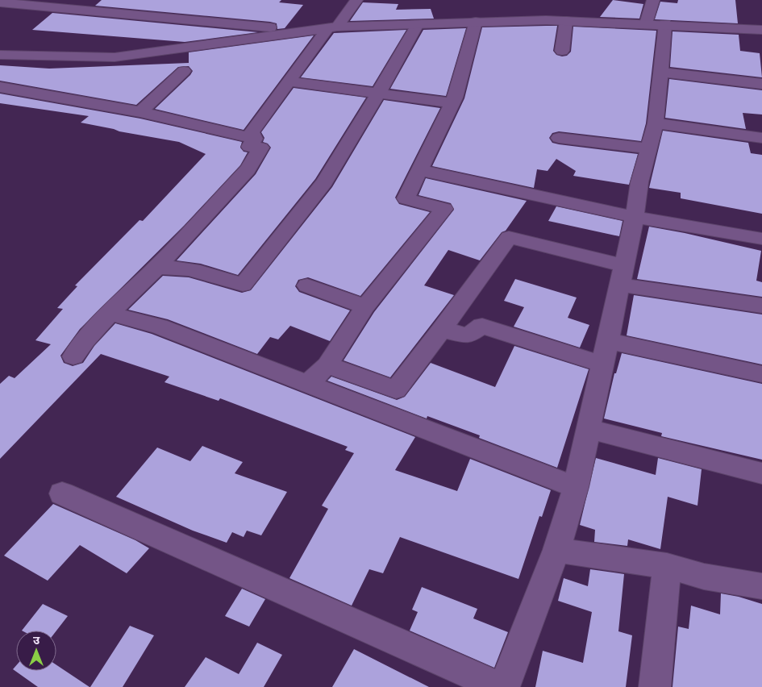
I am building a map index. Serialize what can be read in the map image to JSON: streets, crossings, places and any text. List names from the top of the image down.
{
  "north": "top"
}
